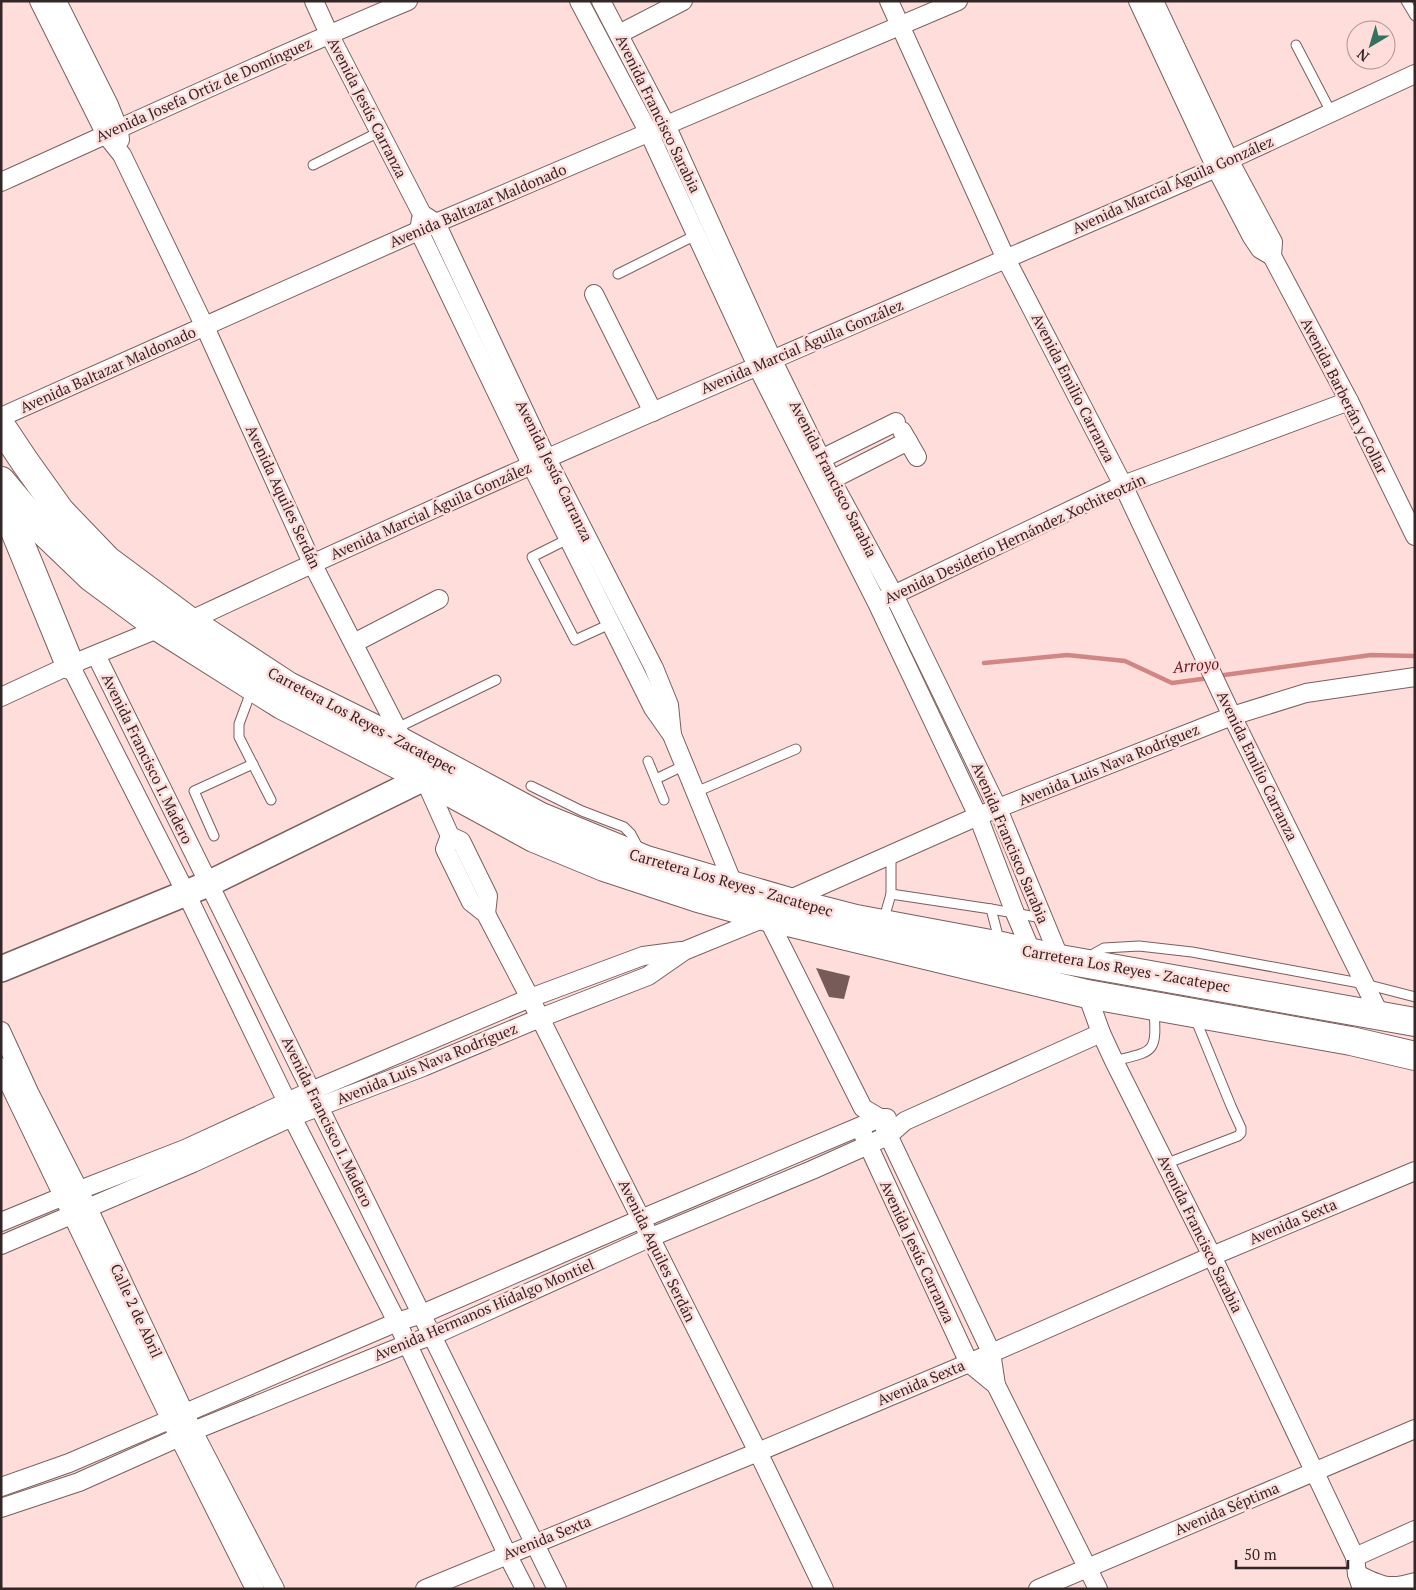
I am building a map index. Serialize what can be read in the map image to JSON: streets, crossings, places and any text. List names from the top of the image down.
{
  "streets": {
    "main road": ["Carretera Los Reyes - Zacatepec"],
    "street": [
      "Avenida Josefa Ortiz de Domínguez",
      "Avenida Jesús Carranza",
      "Avenida Francisco Sarabia",
      "Avenida Marcial Águila González",
      "Avenida Baltazar Maldonado",
      "Avenida Emilio Carranza",
      "Avenida Barberán y Collar",
      "Avenida Aquiles Serdán",
      "Avenida Desiderio Hernández Xochiteotzin",
      "Avenida Francisco I. Madero",
      "Avenida Luis Nava Rodríguez",
      "Avenida Sexta",
      "Avenida Hermanos Hidalgo Montiel",
      "Calle 2 de Abril",
      "Avenida Séptima"
    ]
  },
  "crossings": [
    ["Avenida Josefa Ortiz de Domínguez", "Avenida Jesús Carranza"],
    ["Avenida Josefa Ortiz de Domínguez", "Avenida Aquiles Serdán"],
    ["Avenida Jesús Carranza", "Avenida Marcial Águila González"],
    ["Avenida Jesús Carranza", "Avenida Baltazar Maldonado"],
    ["Avenida Jesús Carranza", "Carretera Los Reyes - Zacatepec"],
    ["Avenida Jesús Carranza", "Avenida Sexta"],
    ["Avenida Jesús Carranza", "Avenida Hermanos Hidalgo Montiel"],
    ["Avenida Jesús Carranza", "Avenida Séptima"],
    ["Avenida Francisco Sarabia", "Avenida Marcial Águila González"],
    ["Avenida Francisco Sarabia", "Avenida Baltazar Maldonado"],
    ["Avenida Francisco Sarabia", "Avenida Desiderio Hernández Xochiteotzin"],
    ["Avenida Francisco Sarabia", "Carretera Los Reyes - Zacatepec"],
    ["Avenida Francisco Sarabia", "Avenida Luis Nava Rodríguez"],
    ["Avenida Francisco Sarabia", "Avenida Sexta"],
    ["Avenida Francisco Sarabia", "Avenida Hermanos Hidalgo Montiel"],
    ["Avenida Francisco Sarabia", "Avenida Séptima"],
    ["Avenida Marcial Águila González", "Avenida Emilio Carranza"],
    ["Avenida Marcial Águila González", "Avenida Barberán y Collar"],
    ["Avenida Marcial Águila González", "Avenida Aquiles Serdán"],
    ["Avenida Marcial Águila González", "Carretera Los Reyes - Zacatepec"],
    ["Avenida Baltazar Maldonado", "Avenida Emilio Carranza"],
    ["Avenida Baltazar Maldonado", "Avenida Aquiles Serdán"],
    ["Avenida Emilio Carranza", "Avenida Desiderio Hernández Xochiteotzin"],
    ["Avenida Emilio Carranza", "Carretera Los Reyes - Zacatepec"],
    ["Avenida Emilio Carranza", "Avenida Luis Nava Rodríguez"],
    ["Avenida Barberán y Collar", "Avenida Desiderio Hernández Xochiteotzin"],
    ["Avenida Aquiles Serdán", "Carretera Los Reyes - Zacatepec"],
    ["Avenida Aquiles Serdán", "Avenida Luis Nava Rodríguez"],
    ["Avenida Aquiles Serdán", "Avenida Sexta"],
    ["Avenida Aquiles Serdán", "Avenida Hermanos Hidalgo Montiel"],
    ["Carretera Los Reyes - Zacatepec", "Avenida Luis Nava Rodríguez"],
    ["Avenida Francisco I. Madero", "Avenida Luis Nava Rodríguez"],
    ["Avenida Francisco I. Madero", "Avenida Sexta"],
    ["Avenida Francisco I. Madero", "Avenida Hermanos Hidalgo Montiel"],
    ["Avenida Luis Nava Rodríguez", "Calle 2 de Abril"],
    ["Avenida Hermanos Hidalgo Montiel", "Calle 2 de Abril"]
  ],
  "water": ["Arroyo"],
  "scale_bar": "50 m",
  "north": "bottom left"
}
